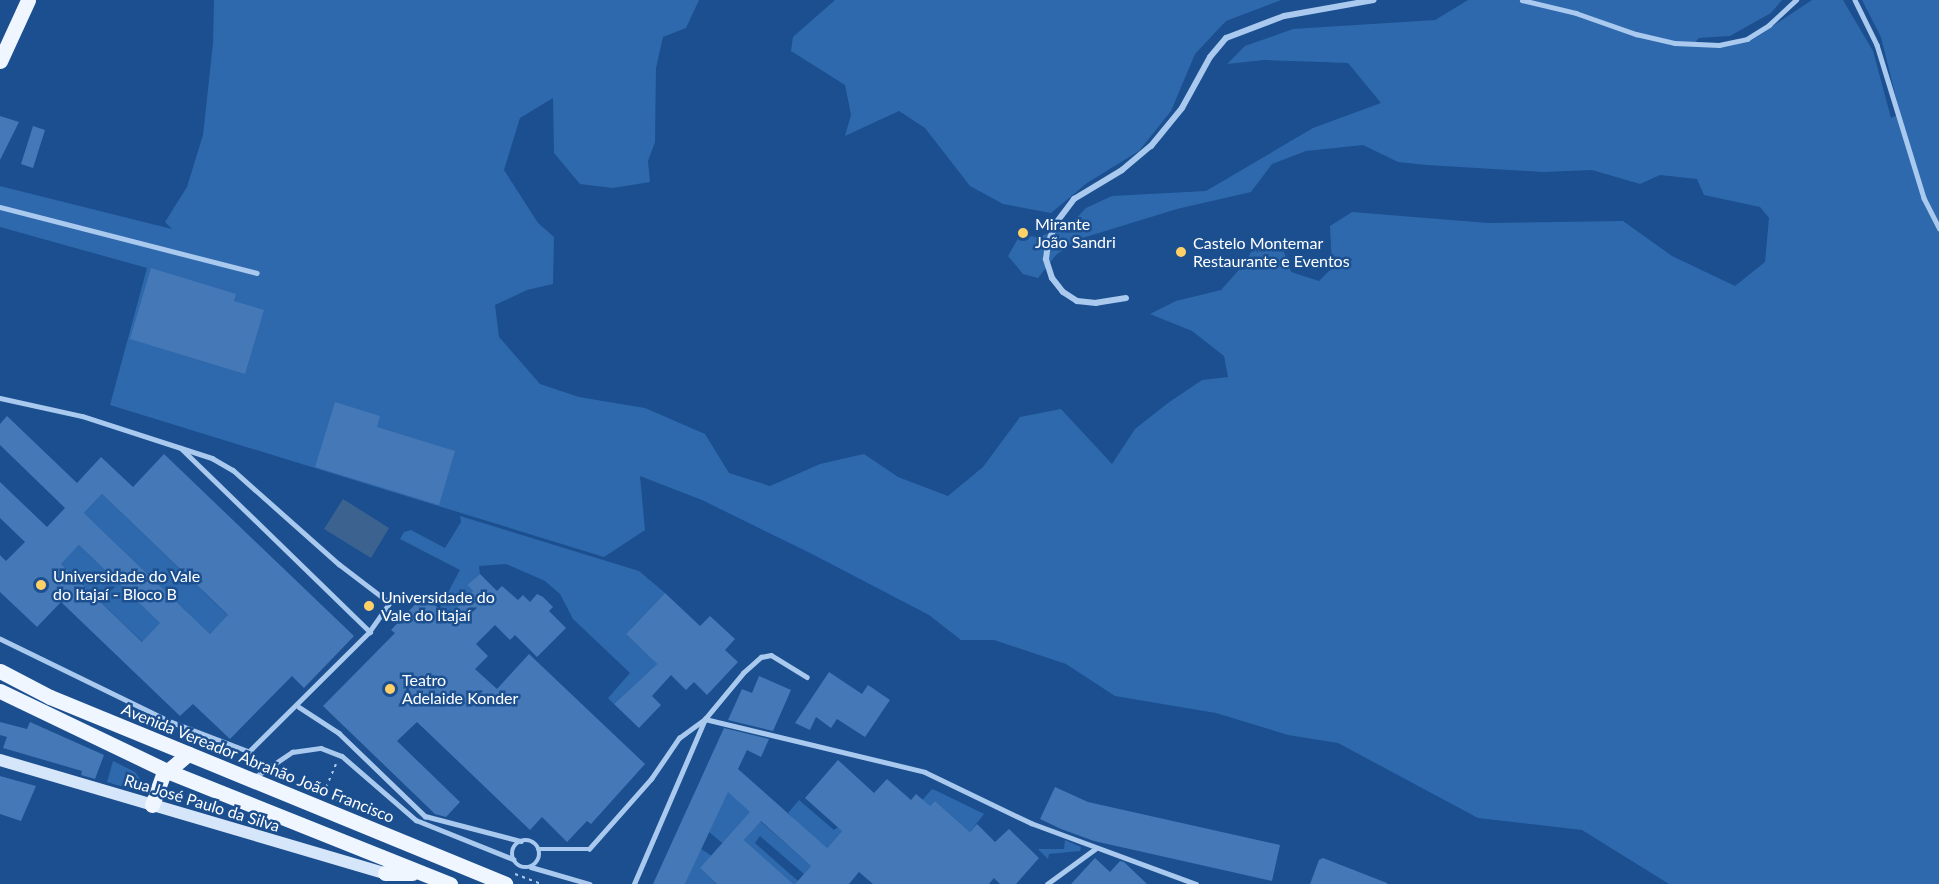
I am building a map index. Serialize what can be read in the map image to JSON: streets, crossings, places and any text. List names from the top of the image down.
{
  "streets": {
    "main road": ["Avenida Vereador Abrahão João Francisco"],
    "street": ["Rua José Paulo da Silva"]
  },
  "places": [
    "Mirante João Sandri",
    "Castelo Montemar Restaurante e Eventos",
    "Universidade do Vale do Itajaí - Bloco B",
    "Universidade do Vale do Itajaí",
    "Teatro Adelaide Konder"
  ]
}
